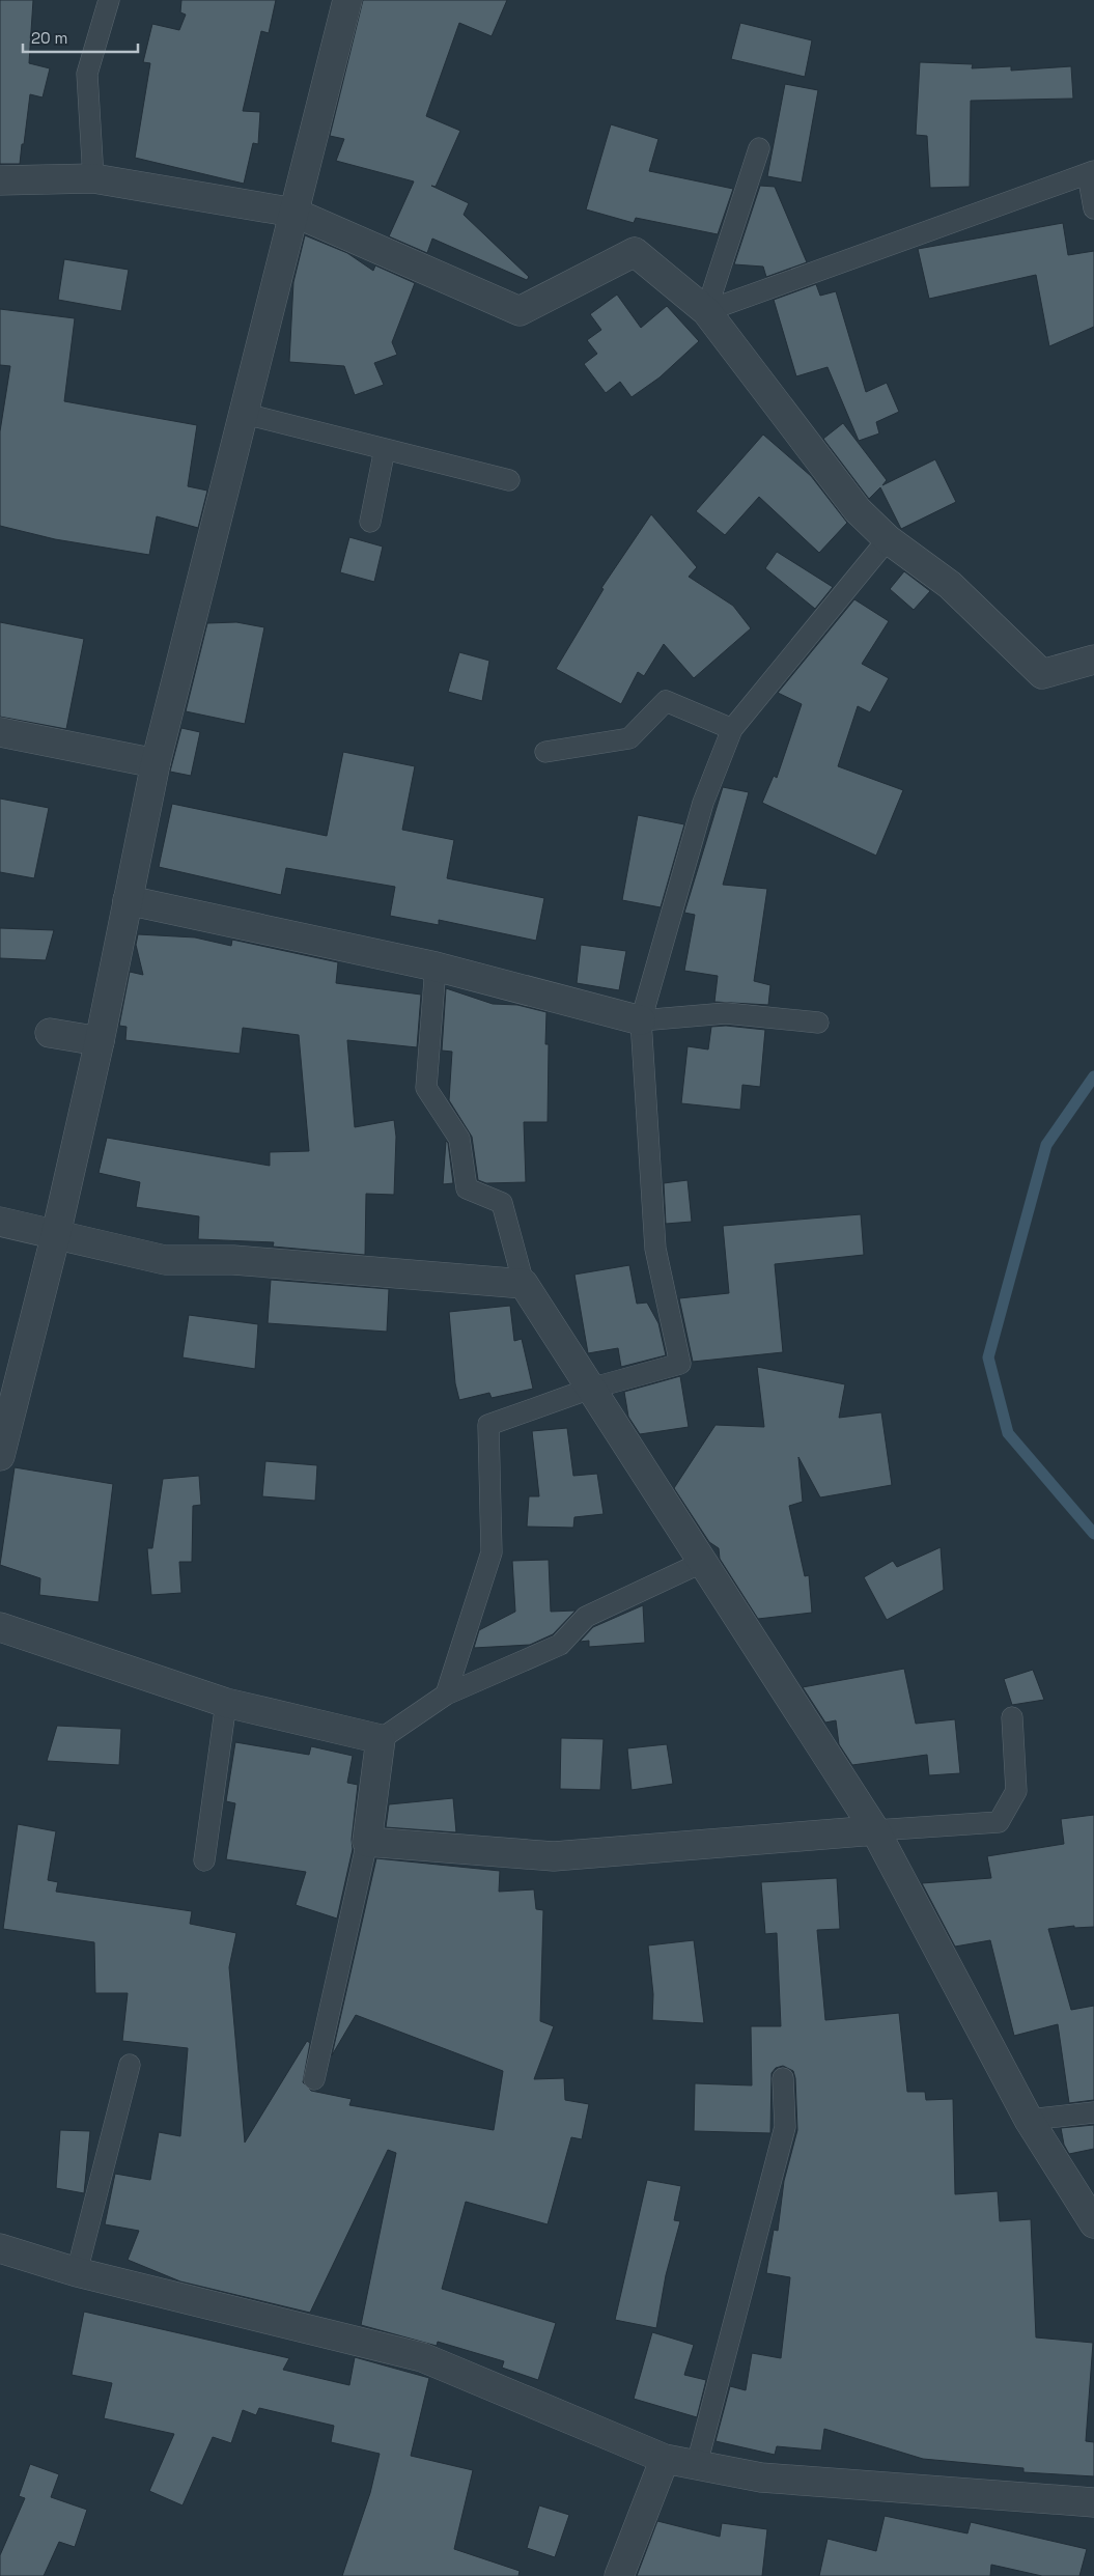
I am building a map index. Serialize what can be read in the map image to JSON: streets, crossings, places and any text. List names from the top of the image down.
{
  "scale_bar": "20 m"
}
